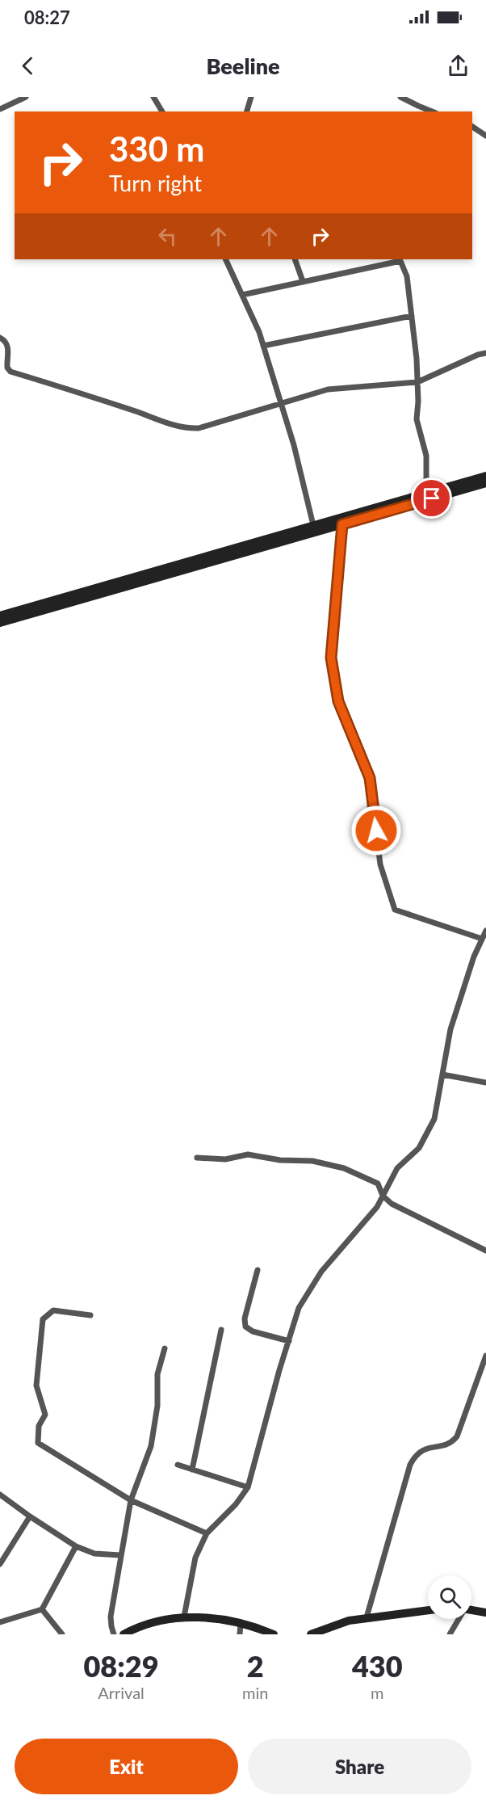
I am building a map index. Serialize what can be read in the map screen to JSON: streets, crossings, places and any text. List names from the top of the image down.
{
  "page": {
    "status": "08:27",
    "header": "Beeline",
    "turn": ["330 m", "Turn right"],
    "eta": [
      "08:29",
      "Arrival",
      "2",
      "min",
      "430",
      "m"
    ],
    "buttons": ["Exit", "Share"]
  }
}
